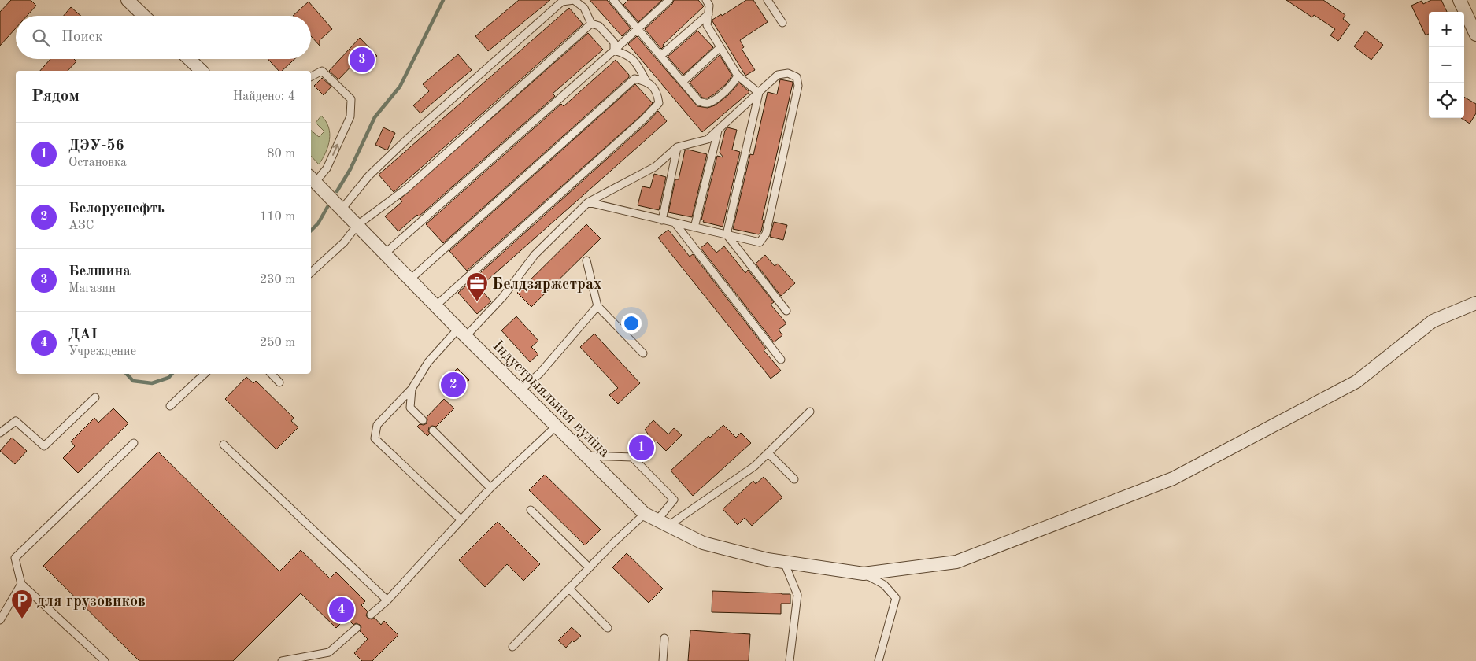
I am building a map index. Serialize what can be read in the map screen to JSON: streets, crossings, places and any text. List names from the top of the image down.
{
  "streets": {
    "street": ["Індустрыяльная вуліца"]
  },
  "places": {
    "office": ["Белдзяржстрах"],
    "parking": ["для грузовиков"]
  },
  "page": {
    "map_buttons": ["+", "−"],
    "search": "Поиск",
    "pins": [
      "3",
      "2",
      "1",
      "4"
    ],
    "heading": ["Рядом", "Найдено: 4"],
    "list": [
      {
        "mark": "1",
        "name": "ДЭУ-56",
        "note": "Остановка",
        "value": "80 m"
      },
      {
        "mark": "2",
        "name": "Белоруснефть",
        "note": "АЗС",
        "value": "110 m"
      },
      {
        "mark": "3",
        "name": "Белшина",
        "note": "Магазин",
        "value": "230 m"
      },
      {
        "mark": "4",
        "name": "ДАІ",
        "note": "Учреждение",
        "value": "250 m"
      }
    ]
  }
}
